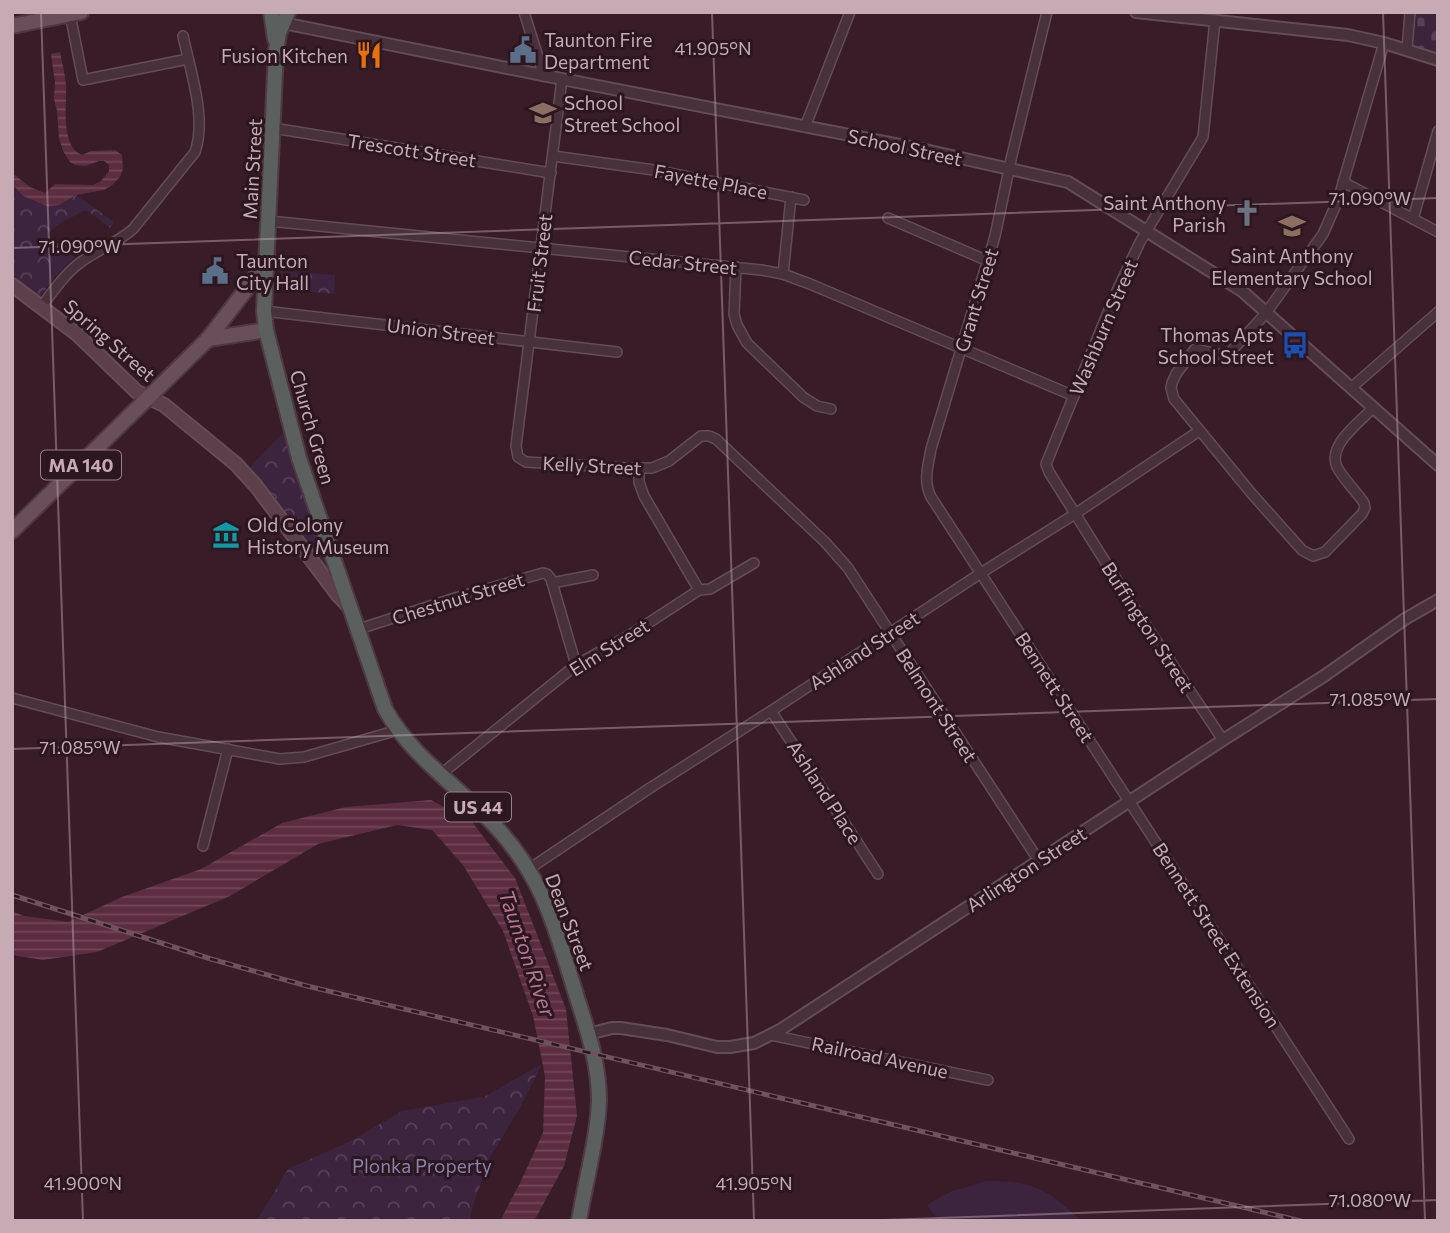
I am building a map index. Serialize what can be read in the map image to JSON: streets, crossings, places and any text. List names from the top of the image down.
{
  "streets": {
    "highway": [
      "Main Street",
      "Church Green",
      "US 44",
      "Dean Street"
    ],
    "main road": ["Spring Street", "MA 140"],
    "street": [
      "School Street",
      "Trescott Street",
      "Fayette Place",
      "Cedar Street",
      "Fruit Street",
      "Grant Street",
      "Washburn Street",
      "Union Street",
      "Kelly Street",
      "Chestnut Street",
      "Buffington Street",
      "Elm Street",
      "Ashland Street",
      "Bennett Street",
      "Belmont Street",
      "Ashland Place",
      "Arlington Street",
      "Bennett Street Extension",
      "Railroad Avenue"
    ]
  },
  "crossings": [
    ["School Street", "Main Street"],
    ["School Street", "Fruit Street"],
    ["School Street", "Grant Street"],
    ["School Street", "Washburn Street"],
    ["Trescott Street", "Main Street"],
    ["Trescott Street", "Fruit Street"],
    ["Main Street", "Cedar Street"],
    ["Main Street", "Union Street"],
    ["Main Street", "Church Green"],
    ["Main Street", "MA 140"],
    ["Fayette Place", "Cedar Street"],
    ["Fayette Place", "Fruit Street"],
    ["Cedar Street", "Fruit Street"],
    ["Cedar Street", "Grant Street"],
    ["Cedar Street", "Washburn Street"],
    ["Fruit Street", "Union Street"],
    ["Fruit Street", "Kelly Street"],
    ["Grant Street", "Ashland Street"],
    ["Grant Street", "Bennett Street"],
    ["Washburn Street", "Buffington Street"],
    ["Washburn Street", "Ashland Street"],
    ["Spring Street", "MA 140"],
    ["Church Green", "Dean Street"],
    ["Kelly Street", "Belmont Street"],
    ["Chestnut Street", "Dean Street"],
    ["Buffington Street", "Ashland Street"],
    ["Buffington Street", "Arlington Street"],
    ["Elm Street", "Dean Street"],
    ["Ashland Street", "Bennett Street"],
    ["Ashland Street", "Belmont Street"],
    ["Ashland Street", "Ashland Place"],
    ["Ashland Street", "Dean Street"],
    ["Bennett Street", "Arlington Street"],
    ["Bennett Street", "Bennett Street Extension"],
    ["Belmont Street", "Arlington Street"],
    ["Arlington Street", "Dean Street"],
    ["Arlington Street", "Bennett Street Extension"],
    ["Arlington Street", "Railroad Avenue"]
  ],
  "water": ["Taunton River"],
  "parks": ["Plonka Property"],
  "places": {
    "public building": ["Taunton Fire Department", "Taunton City Hall"],
    "restaurant": ["Fusion Kitchen"],
    "school or university": ["School Street School", "Saint Anthony Elementary School"],
    "church": ["Saint Anthony Parish"],
    "bus stop": ["Thomas Apts School Street"],
    "museum": ["Old Colony History Museum"]
  },
  "coordinates": [
    "41.905°N",
    "71.090°W",
    "71.085°W",
    "41.900°N",
    "71.080°W"
  ]
}
